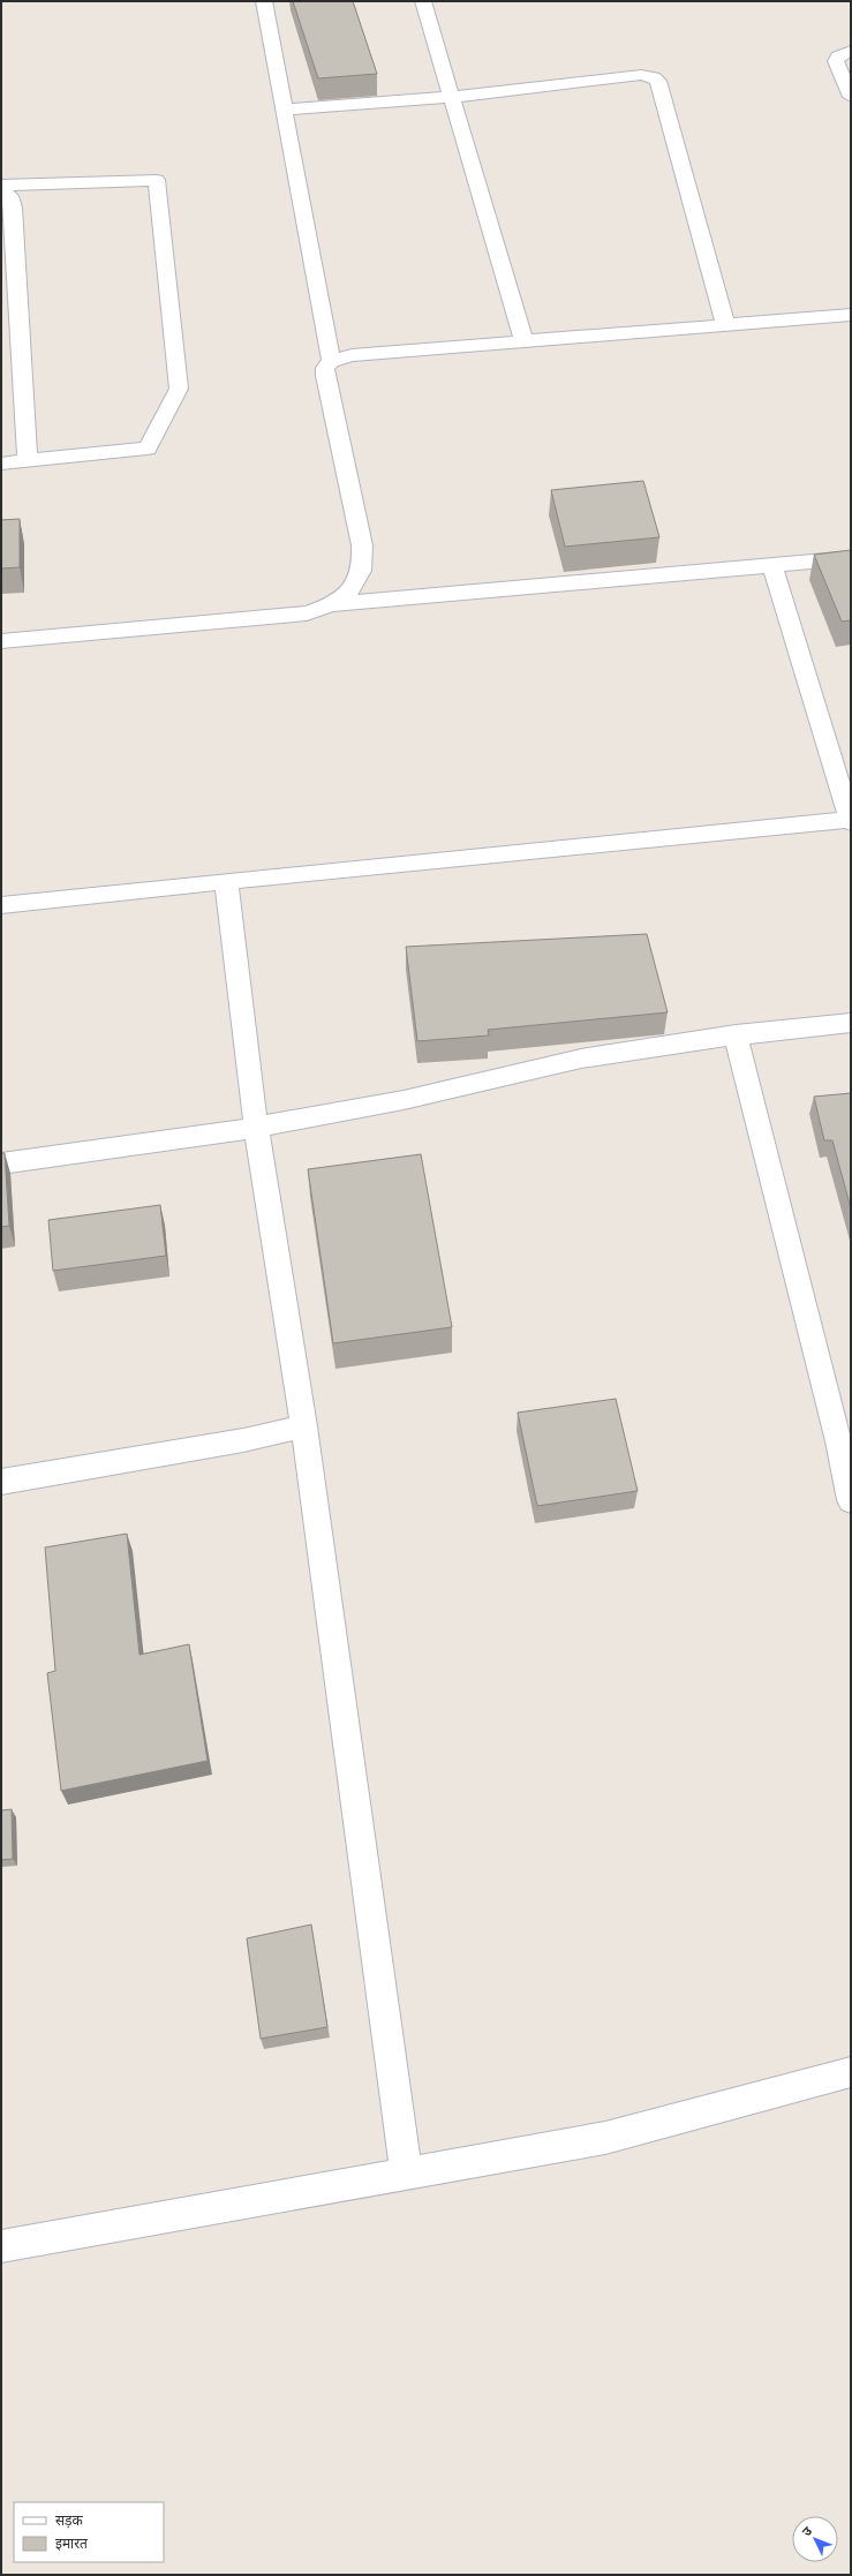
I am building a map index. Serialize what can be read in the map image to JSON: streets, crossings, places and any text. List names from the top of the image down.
{
  "legend": ["सड़क", "इमारत"],
  "north": "top left"
}
